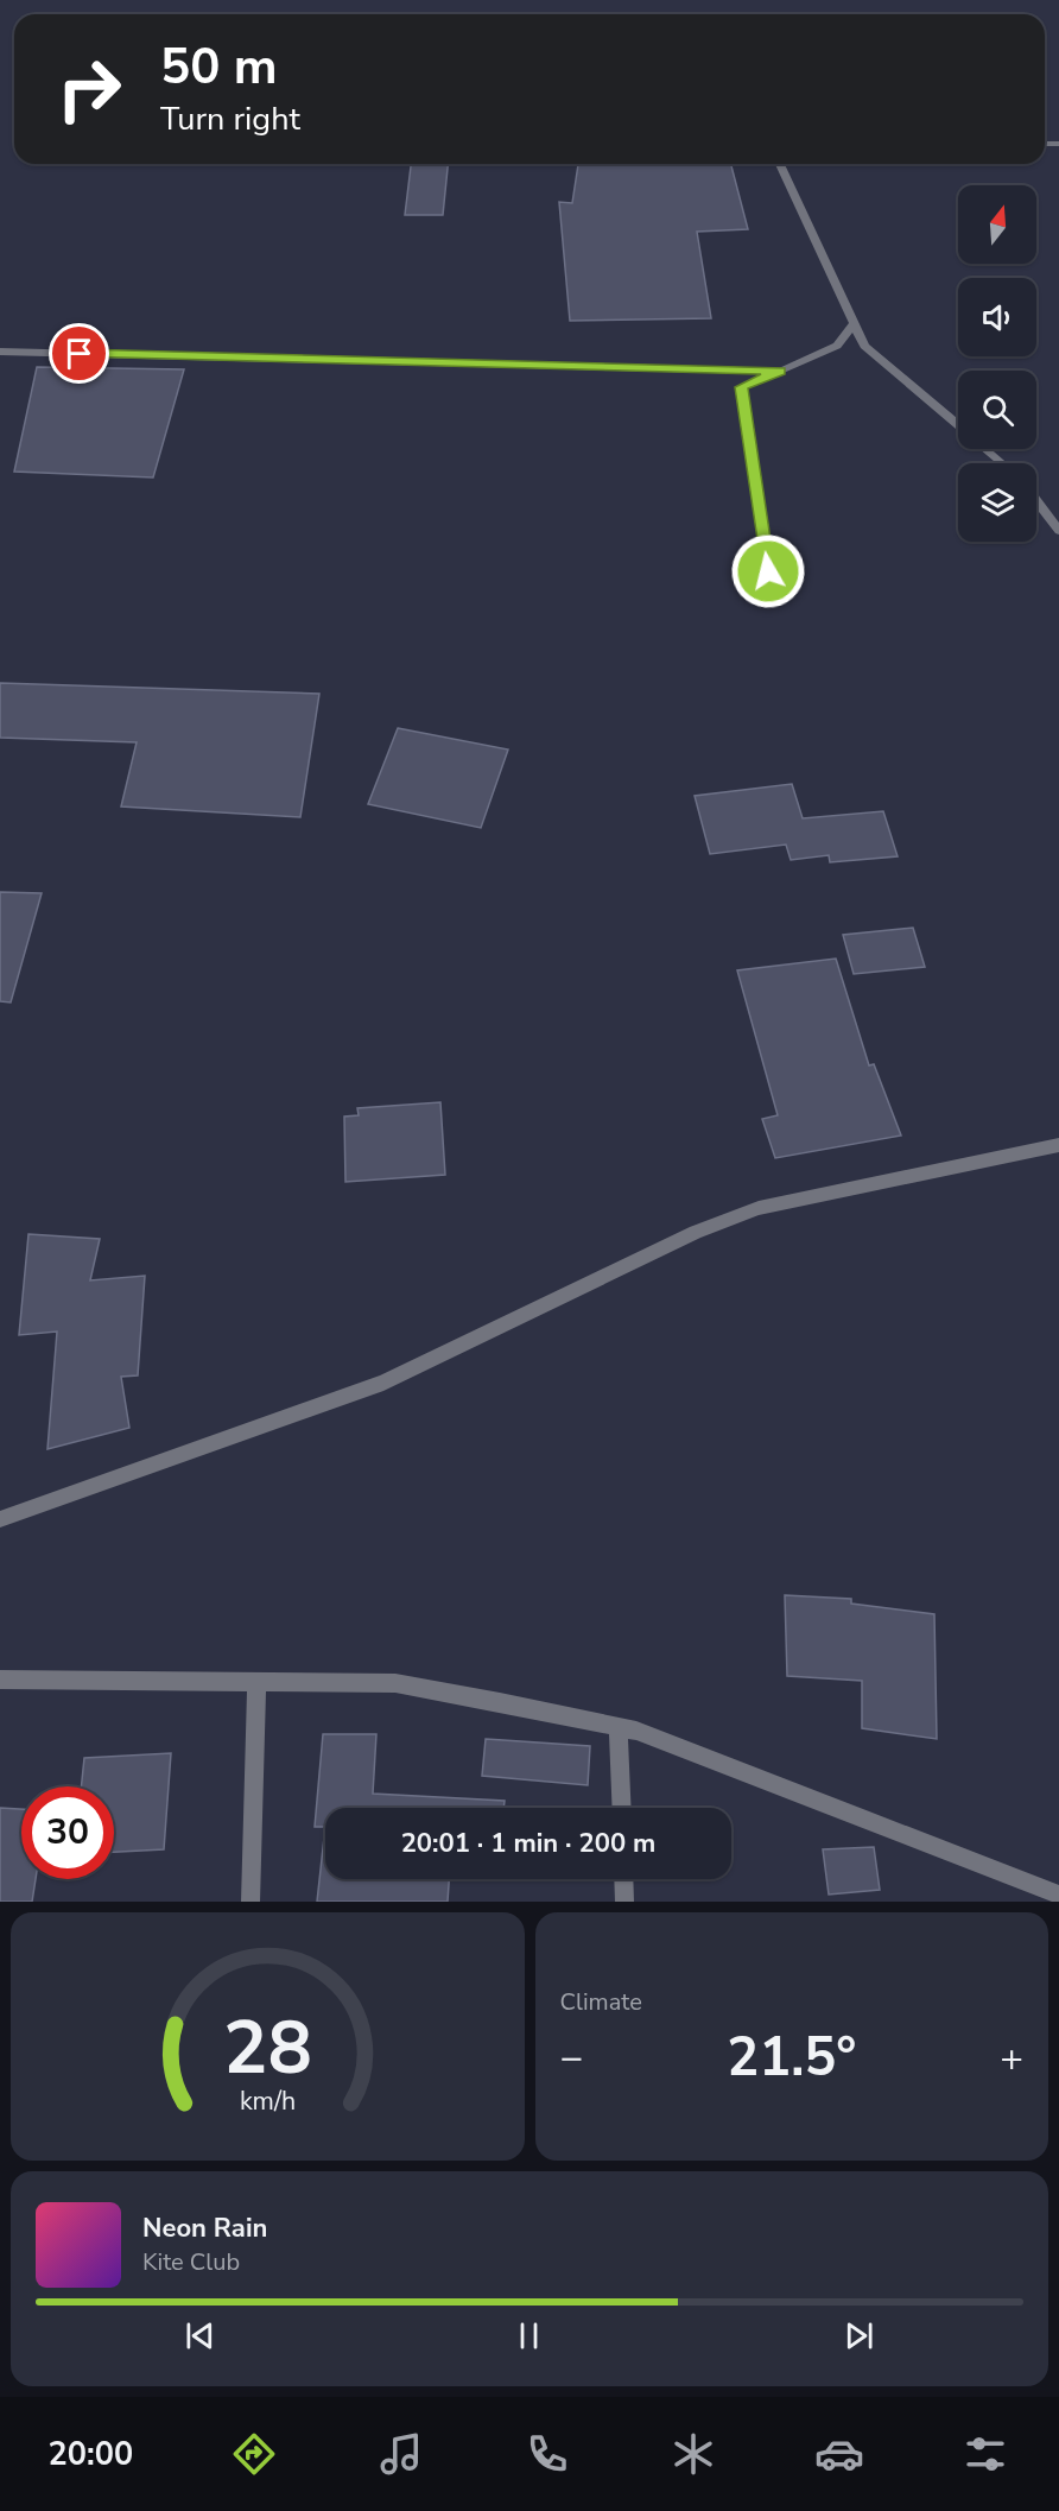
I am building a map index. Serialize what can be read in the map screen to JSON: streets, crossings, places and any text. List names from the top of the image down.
{
  "north": "top",
  "page": {
    "turn": ["50 m", "Turn right"],
    "limit": "30",
    "trip": "20:01 · 1 min · 200 m",
    "tile": "Climate",
    "heat": ["−", "21.5°", "+"],
    "song": ["Neon Rain", "Kite Club"],
    "tabs": "20:00",
    "gauge": ["28", "km/h"]
  }
}
